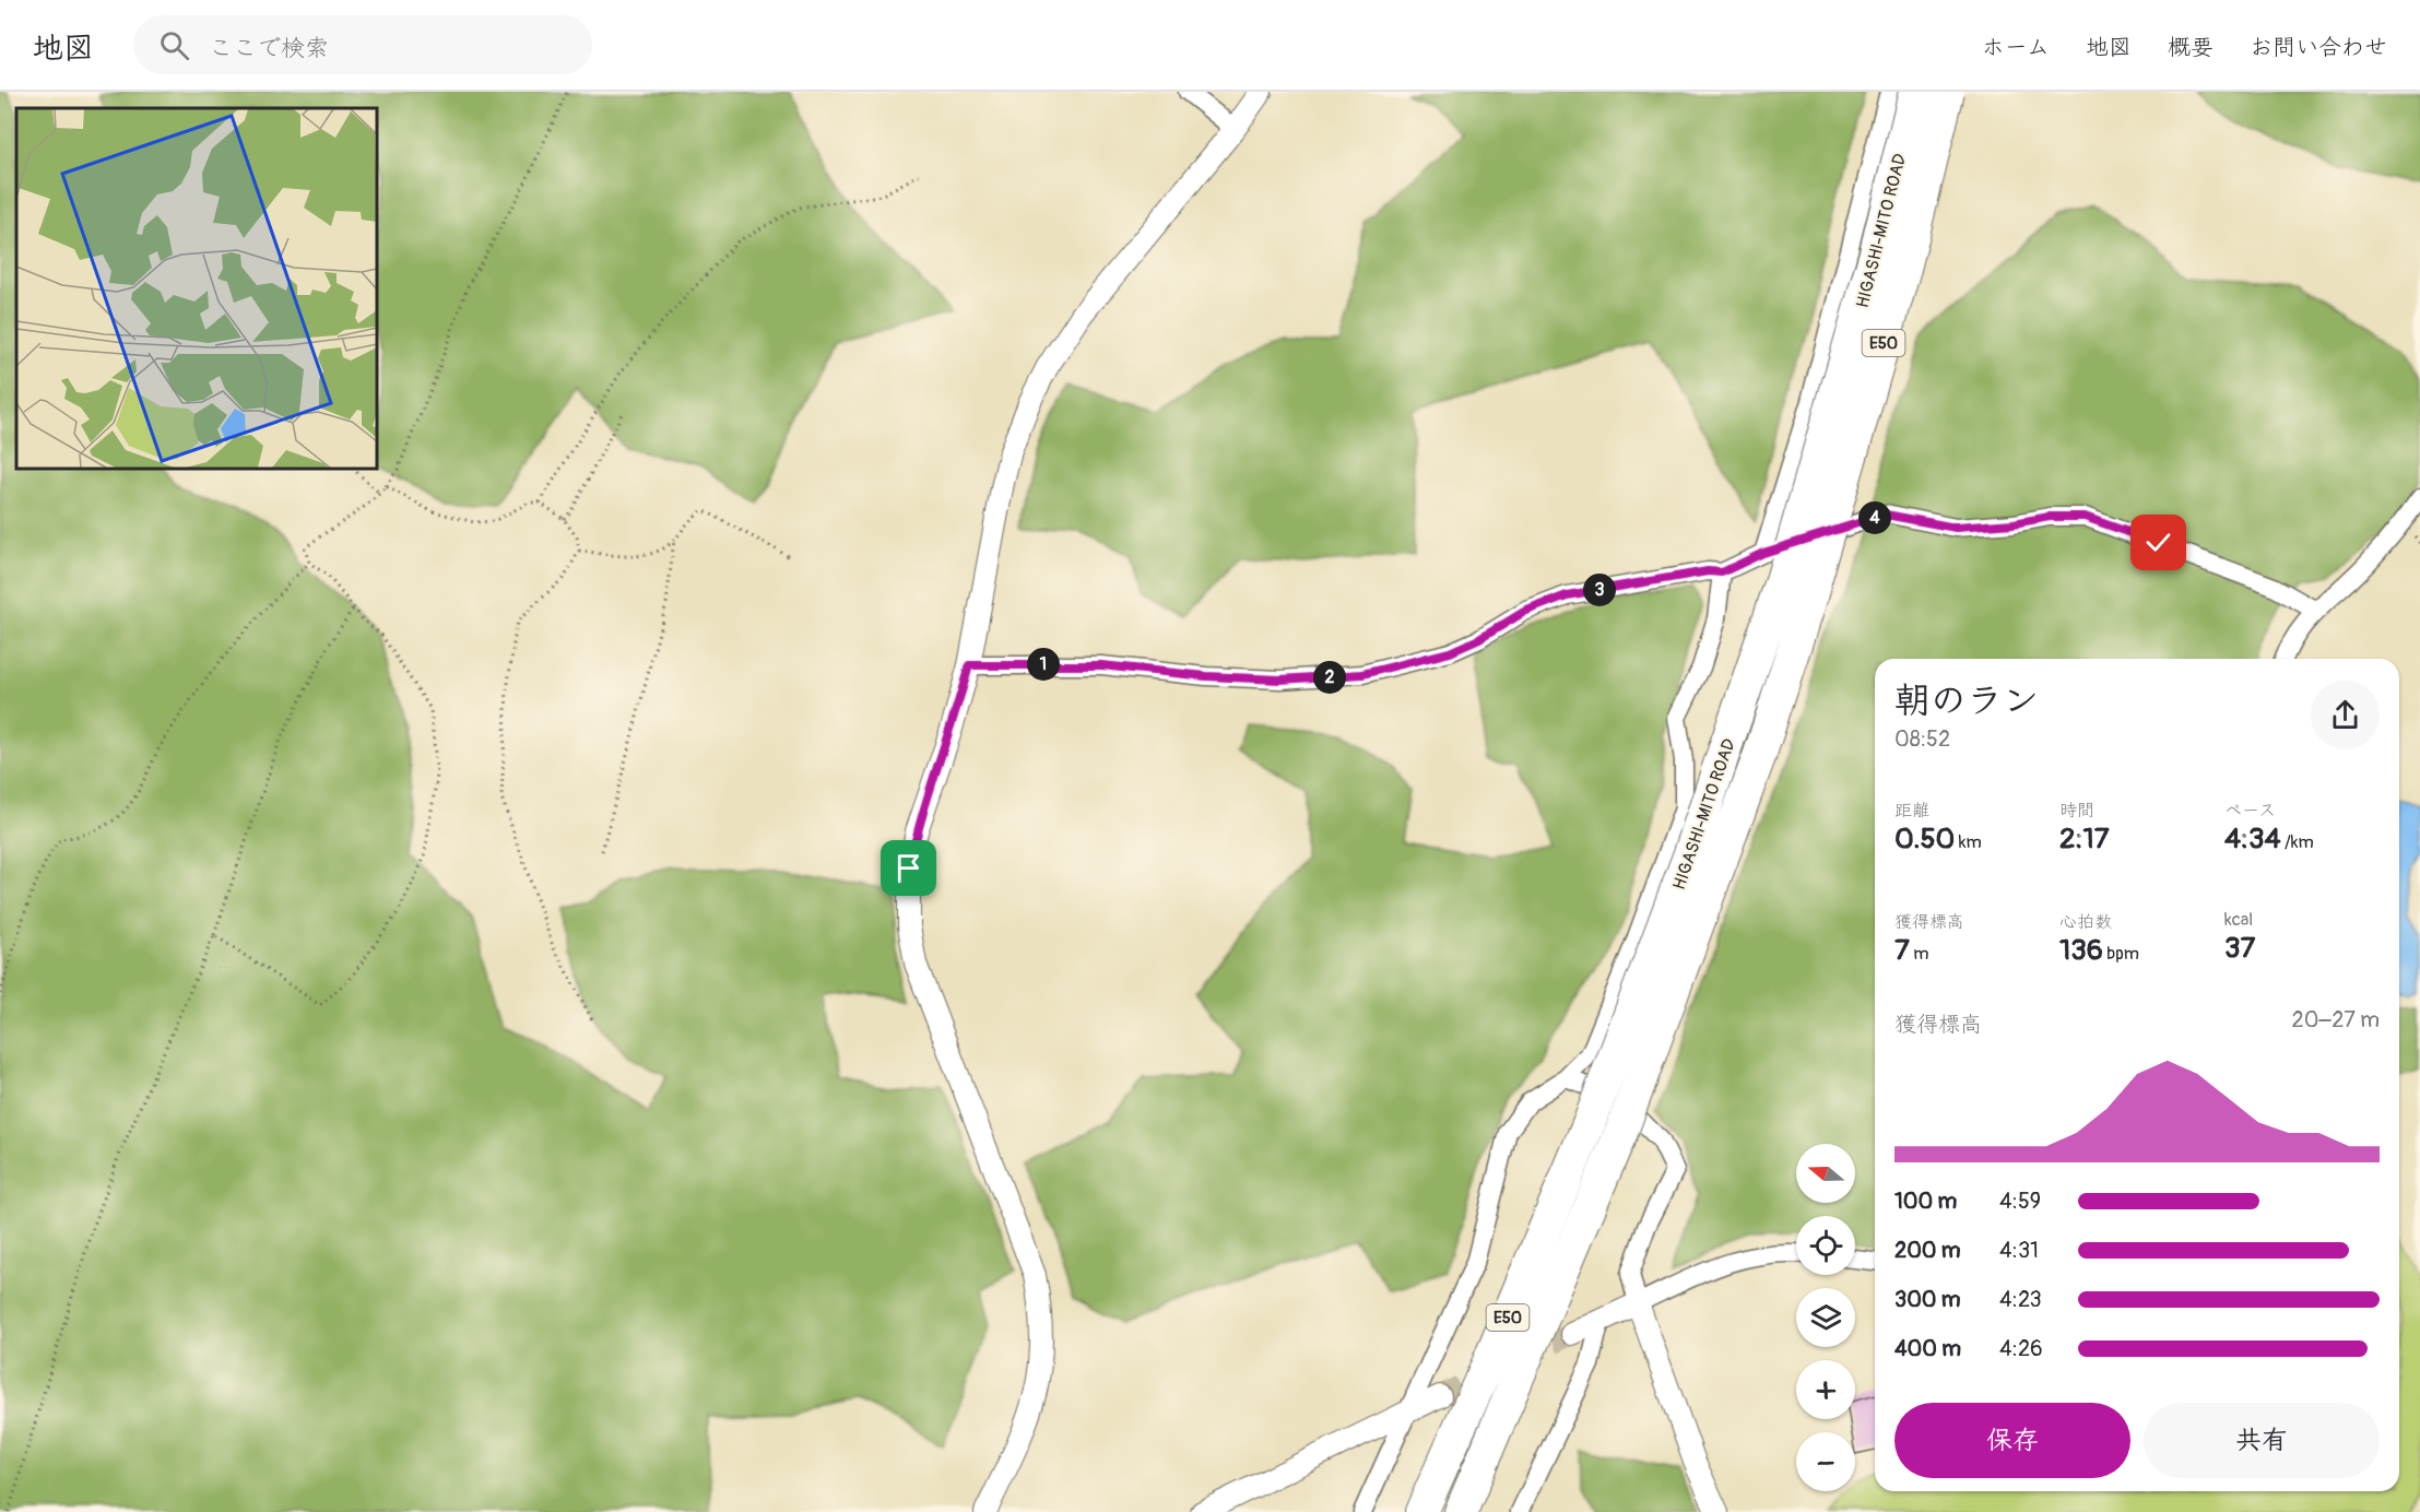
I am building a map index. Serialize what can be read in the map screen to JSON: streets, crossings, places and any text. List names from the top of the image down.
{
  "streets": {
    "highway": ["HIGASHI-MITO ROAD", "E50"]
  },
  "north": "left",
  "page": {
    "header": "地図",
    "search": "ここで検索",
    "nav": [
      "ホーム",
      "地図",
      "概要",
      "お問い合わせ"
    ],
    "pins": [
      "4",
      "3",
      "1",
      "2"
    ],
    "heading": ["朝のラン", "08:52"],
    "stats": [
      ["距離", "0.50 km"],
      ["時間", "2:17"],
      ["ペース", "4:34 /km"],
      ["獲得標高", "7 m"],
      ["心拍数", "136 bpm"],
      ["kcal", "37"]
    ],
    "chart": ["獲得標高", "20–27 m"],
    "map_buttons": ["+", "−"],
    "list": [
      {
        "name": "100 m",
        "note": "4:59"
      },
      {
        "name": "200 m",
        "note": "4:31"
      },
      {
        "name": "300 m",
        "note": "4:23"
      },
      {
        "name": "400 m",
        "note": "4:26"
      }
    ],
    "buttons": ["保存", "共有"]
  }
}
